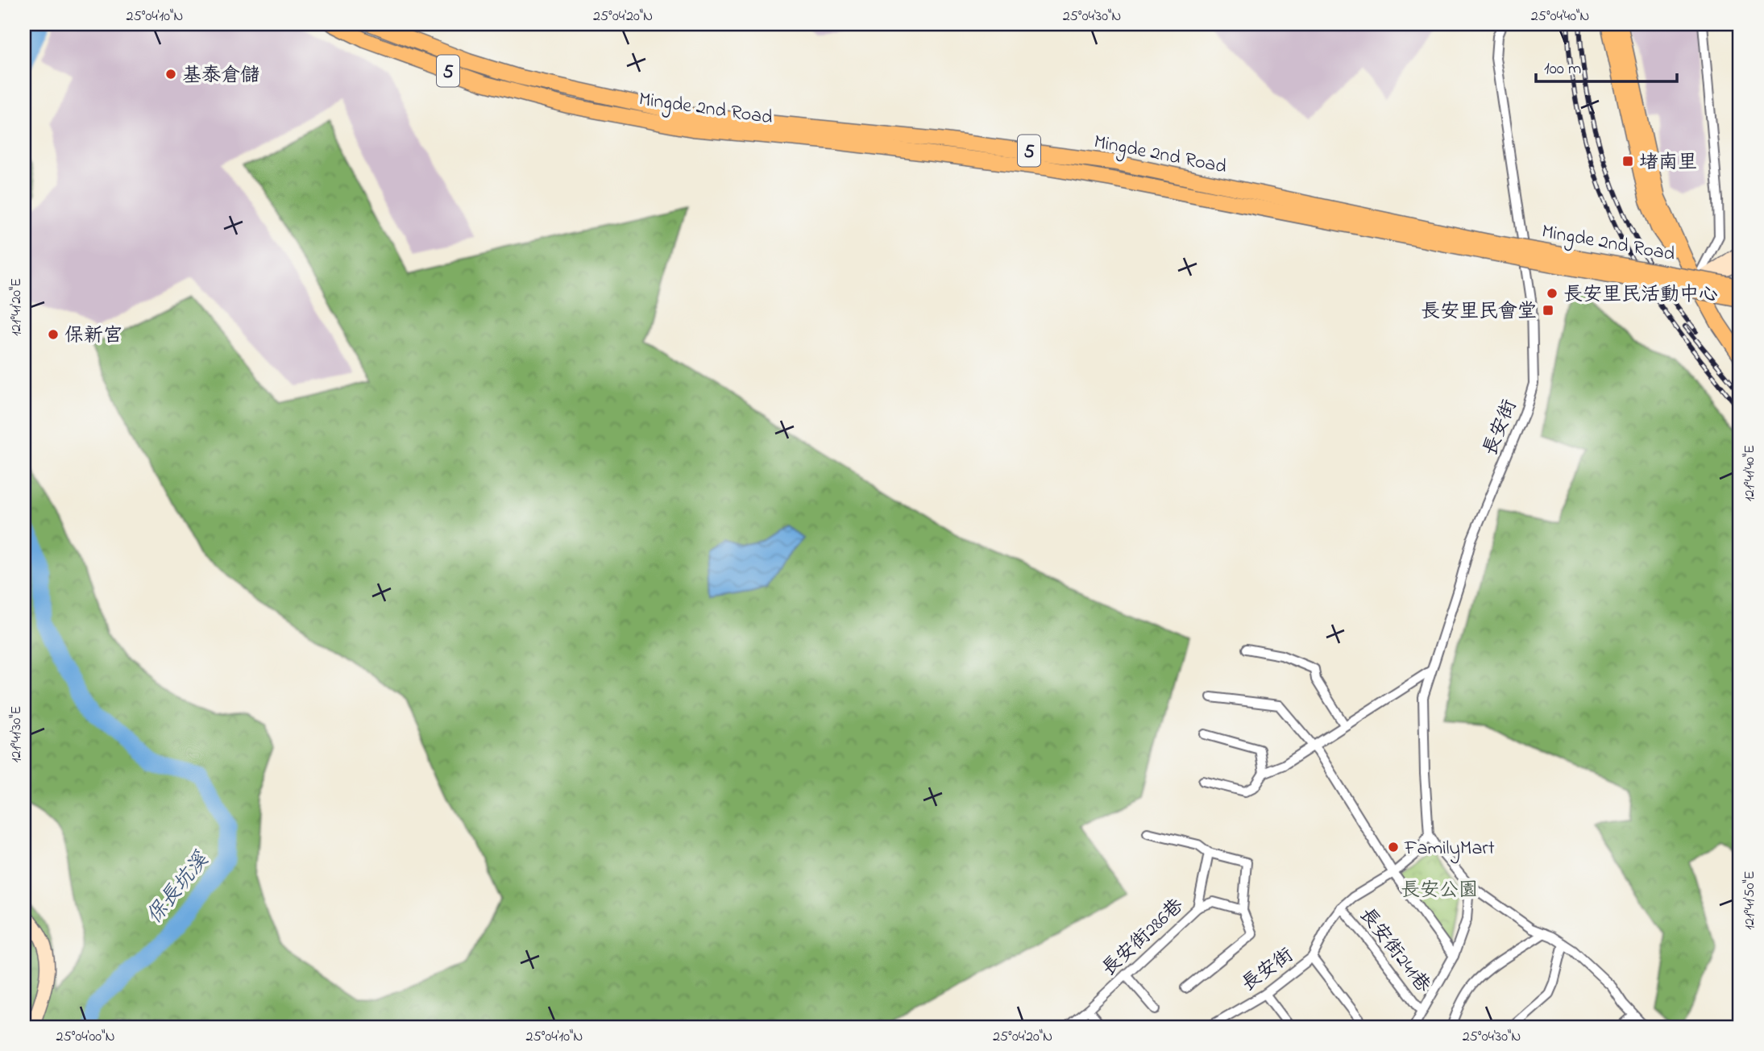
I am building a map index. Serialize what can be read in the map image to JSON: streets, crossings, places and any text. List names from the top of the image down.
{
  "streets": {
    "main road": ["5", "Mingde 2nd Road"],
    "street": ["長安街", "長安街286巷", "長安街241巷"]
  },
  "crossings": [
    ["長安街", "長安街241巷"]
  ],
  "water": ["保長坑溪"],
  "parks": ["長安公園"],
  "places": {
    "other": [
      "基泰倉儲",
      "長安里民活動中心",
      "保新宮",
      "FamilyMart"
    ],
    "transit": ["堵南里", "長安里民會堂"]
  },
  "scale_bar": "100 m",
  "coordinates": [
    "25°04'10\"N",
    "25°04'20\"N",
    "25°04'30\"N",
    "25°04'40\"N",
    "121°41'20\"E",
    "121°41'40\"E",
    "121°41'30\"E",
    "121°41'50\"E",
    "25°04'00\"N"
  ]
}
